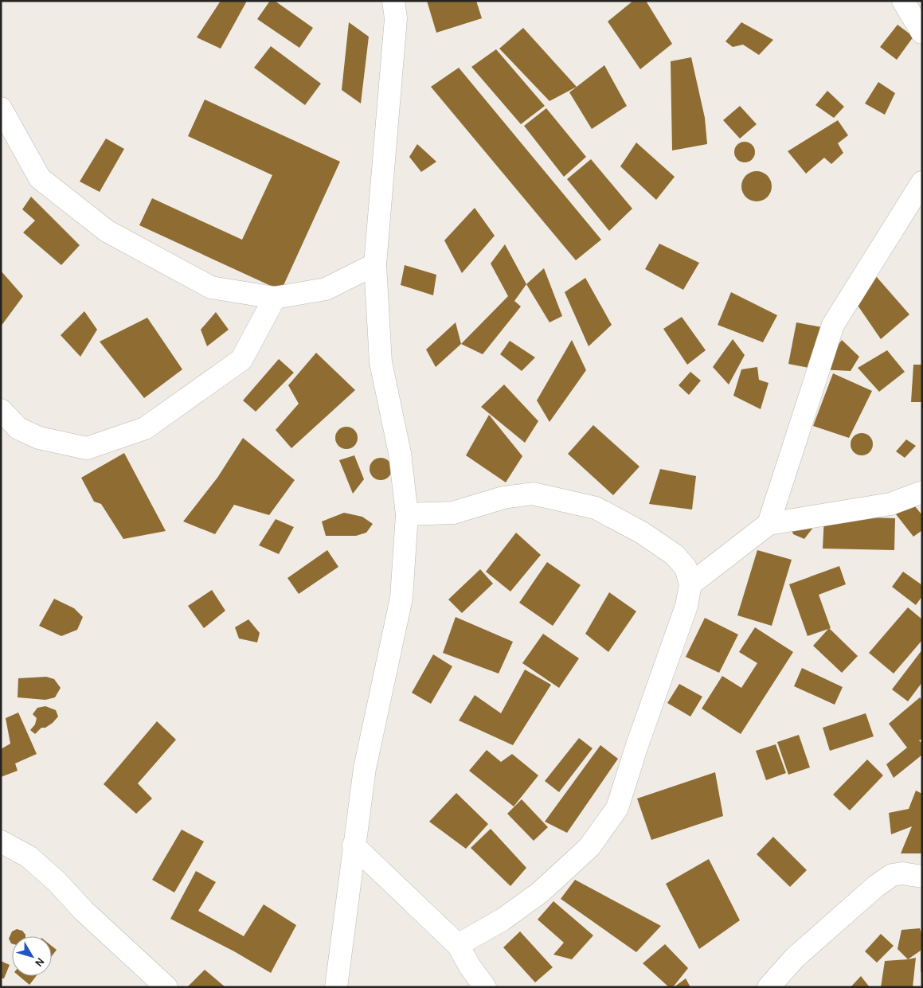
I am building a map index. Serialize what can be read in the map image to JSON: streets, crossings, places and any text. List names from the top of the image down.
{
  "north": "bottom right"
}
